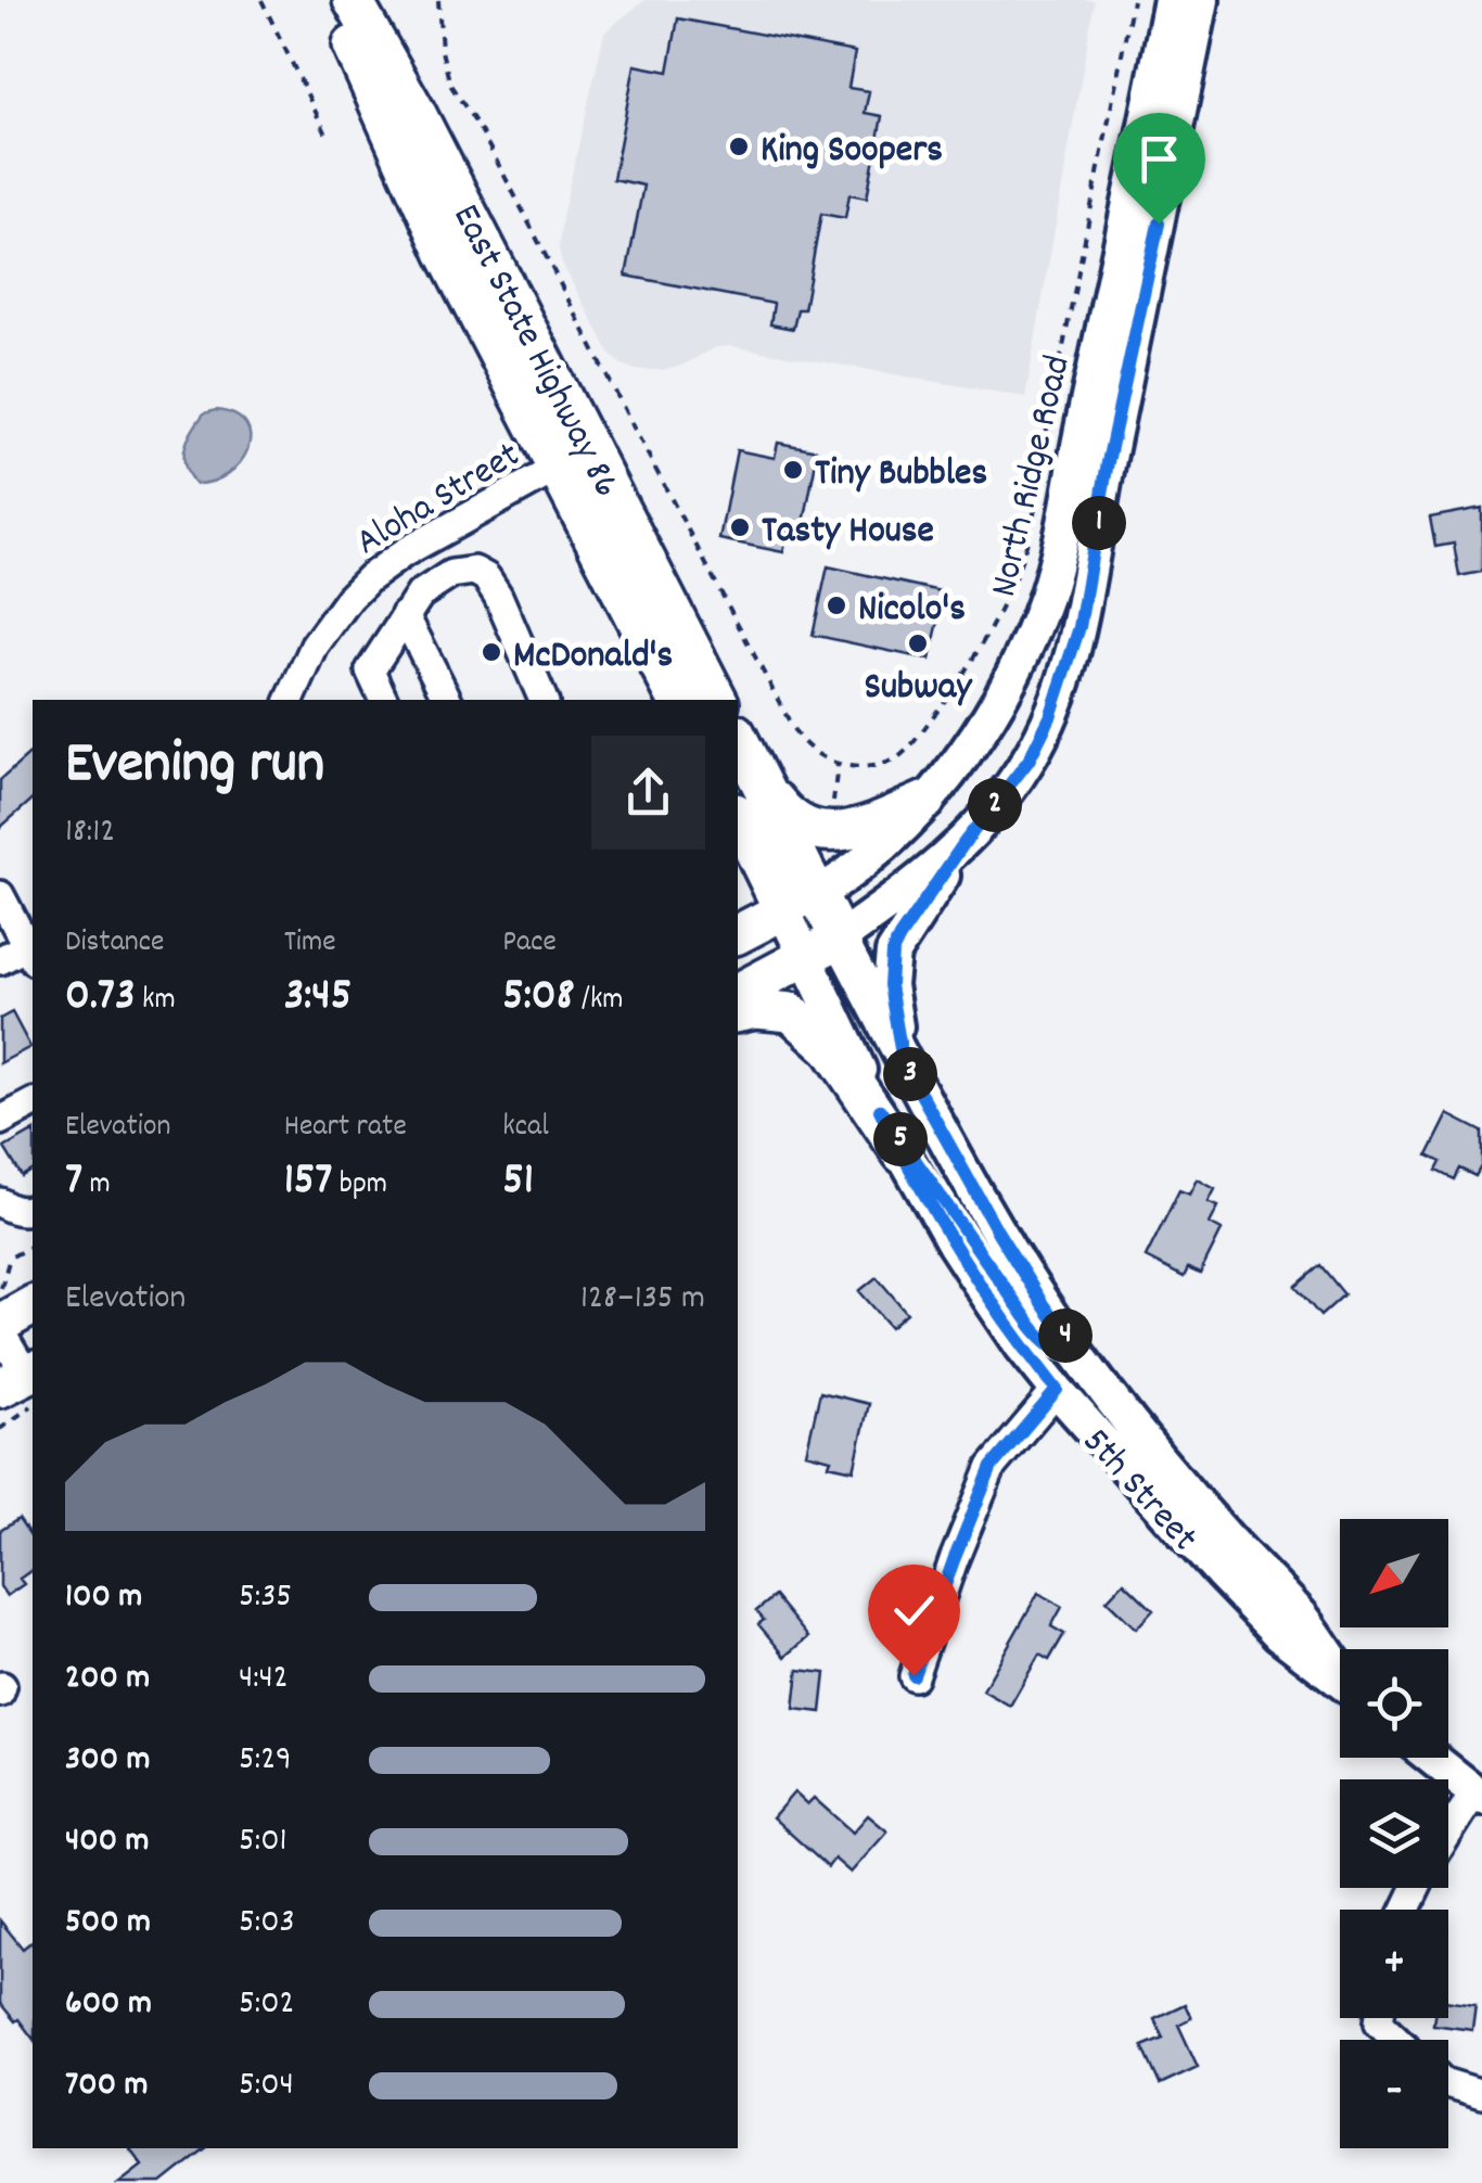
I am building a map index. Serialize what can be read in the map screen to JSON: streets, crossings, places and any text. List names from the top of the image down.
{
  "streets": {
    "highway": ["East State Highway 86", "5th Street"],
    "main road": ["North Ridge Road"],
    "street": ["Aloha Street"]
  },
  "crossings": [
    ["East State Highway 86", "Aloha Street"],
    ["North Ridge Road", "5th Street"]
  ],
  "places": [
    "King Soopers",
    "Tiny Bubbles",
    "Tasty House",
    "Nicolo's",
    "Subway",
    "McDonald's"
  ],
  "north": "bottom left",
  "page": {
    "pins": [
      "1",
      "2",
      "3",
      "5",
      "4"
    ],
    "heading": ["Evening run", "18:12"],
    "stats": [
      ["Distance", "0.73 km"],
      ["Time", "3:45"],
      ["Pace", "5:08 /km"],
      ["Elevation", "7 m"],
      ["Heart rate", "157 bpm"],
      ["kcal", "51"]
    ],
    "chart": ["Elevation", "128–135 m"],
    "map_buttons": ["+", "−"],
    "list": [
      {
        "name": "100 m",
        "note": "5:35"
      },
      {
        "name": "200 m",
        "note": "4:42"
      },
      {
        "name": "300 m",
        "note": "5:29"
      },
      {
        "name": "400 m",
        "note": "5:01"
      },
      {
        "name": "500 m",
        "note": "5:03"
      },
      {
        "name": "600 m",
        "note": "5:02"
      },
      {
        "name": "700 m",
        "note": "5:04"
      }
    ]
  }
}
